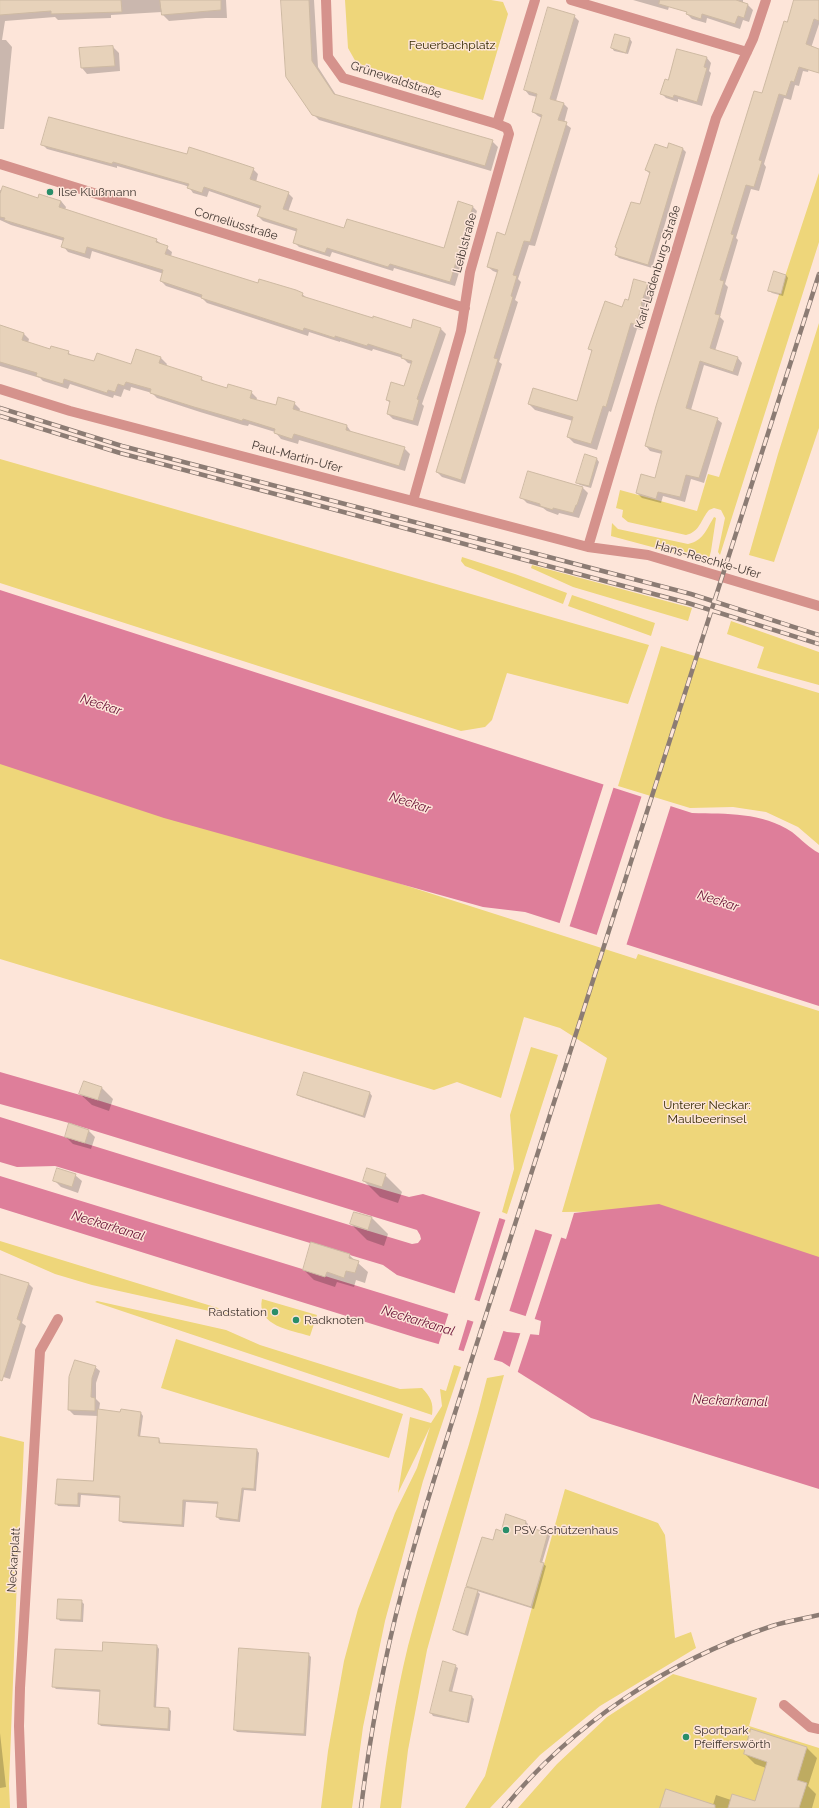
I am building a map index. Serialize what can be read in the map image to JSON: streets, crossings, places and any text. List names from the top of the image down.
{
  "streets": {
    "street": [
      "Grünewaldstraße",
      "Corneliusstraße",
      "Leiblstraße",
      "Karl-Ladenburg-Straße",
      "Paul-Martin-Ufer",
      "Hans-Reschke-Ufer",
      "Neckarplatt"
    ]
  },
  "crossings": [
    ["Grünewaldstraße", "Leiblstraße"],
    ["Corneliusstraße", "Leiblstraße"],
    ["Leiblstraße", "Paul-Martin-Ufer"],
    ["Karl-Ladenburg-Straße", "Paul-Martin-Ufer"],
    ["Karl-Ladenburg-Straße", "Hans-Reschke-Ufer"],
    ["Paul-Martin-Ufer", "Hans-Reschke-Ufer"]
  ],
  "water": ["Neckar", "Neckarkanal"],
  "parks": ["Feuerbachplatz", "Unterer Neckar: Maulbeerinsel"],
  "places": [
    "Ilse Klußmann",
    "Radstation",
    "Radknoten",
    "PSV Schützenhaus",
    "Sportpark Pfeifferswörth"
  ]
}
